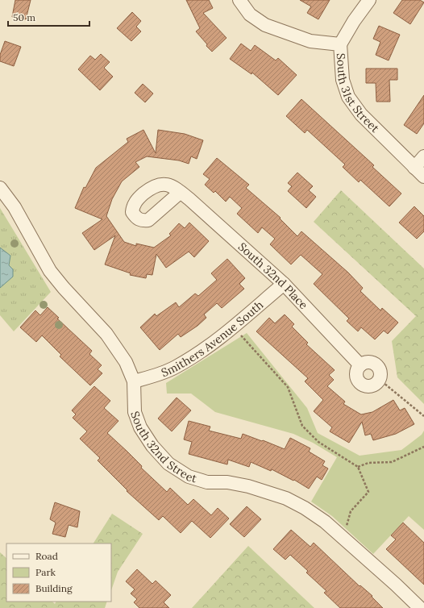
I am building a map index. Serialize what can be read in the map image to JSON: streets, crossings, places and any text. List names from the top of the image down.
{
  "streets": {
    "street": [
      "South 31st Street",
      "South 32nd Place",
      "Smithers Avenue South",
      "South 32nd Street"
    ]
  },
  "crossings": [
    ["South 32nd Place", "Smithers Avenue South"],
    ["Smithers Avenue South", "South 32nd Street"]
  ],
  "legend": ["Road", "Park", "Building"],
  "scale_bar": "50 m"
}
